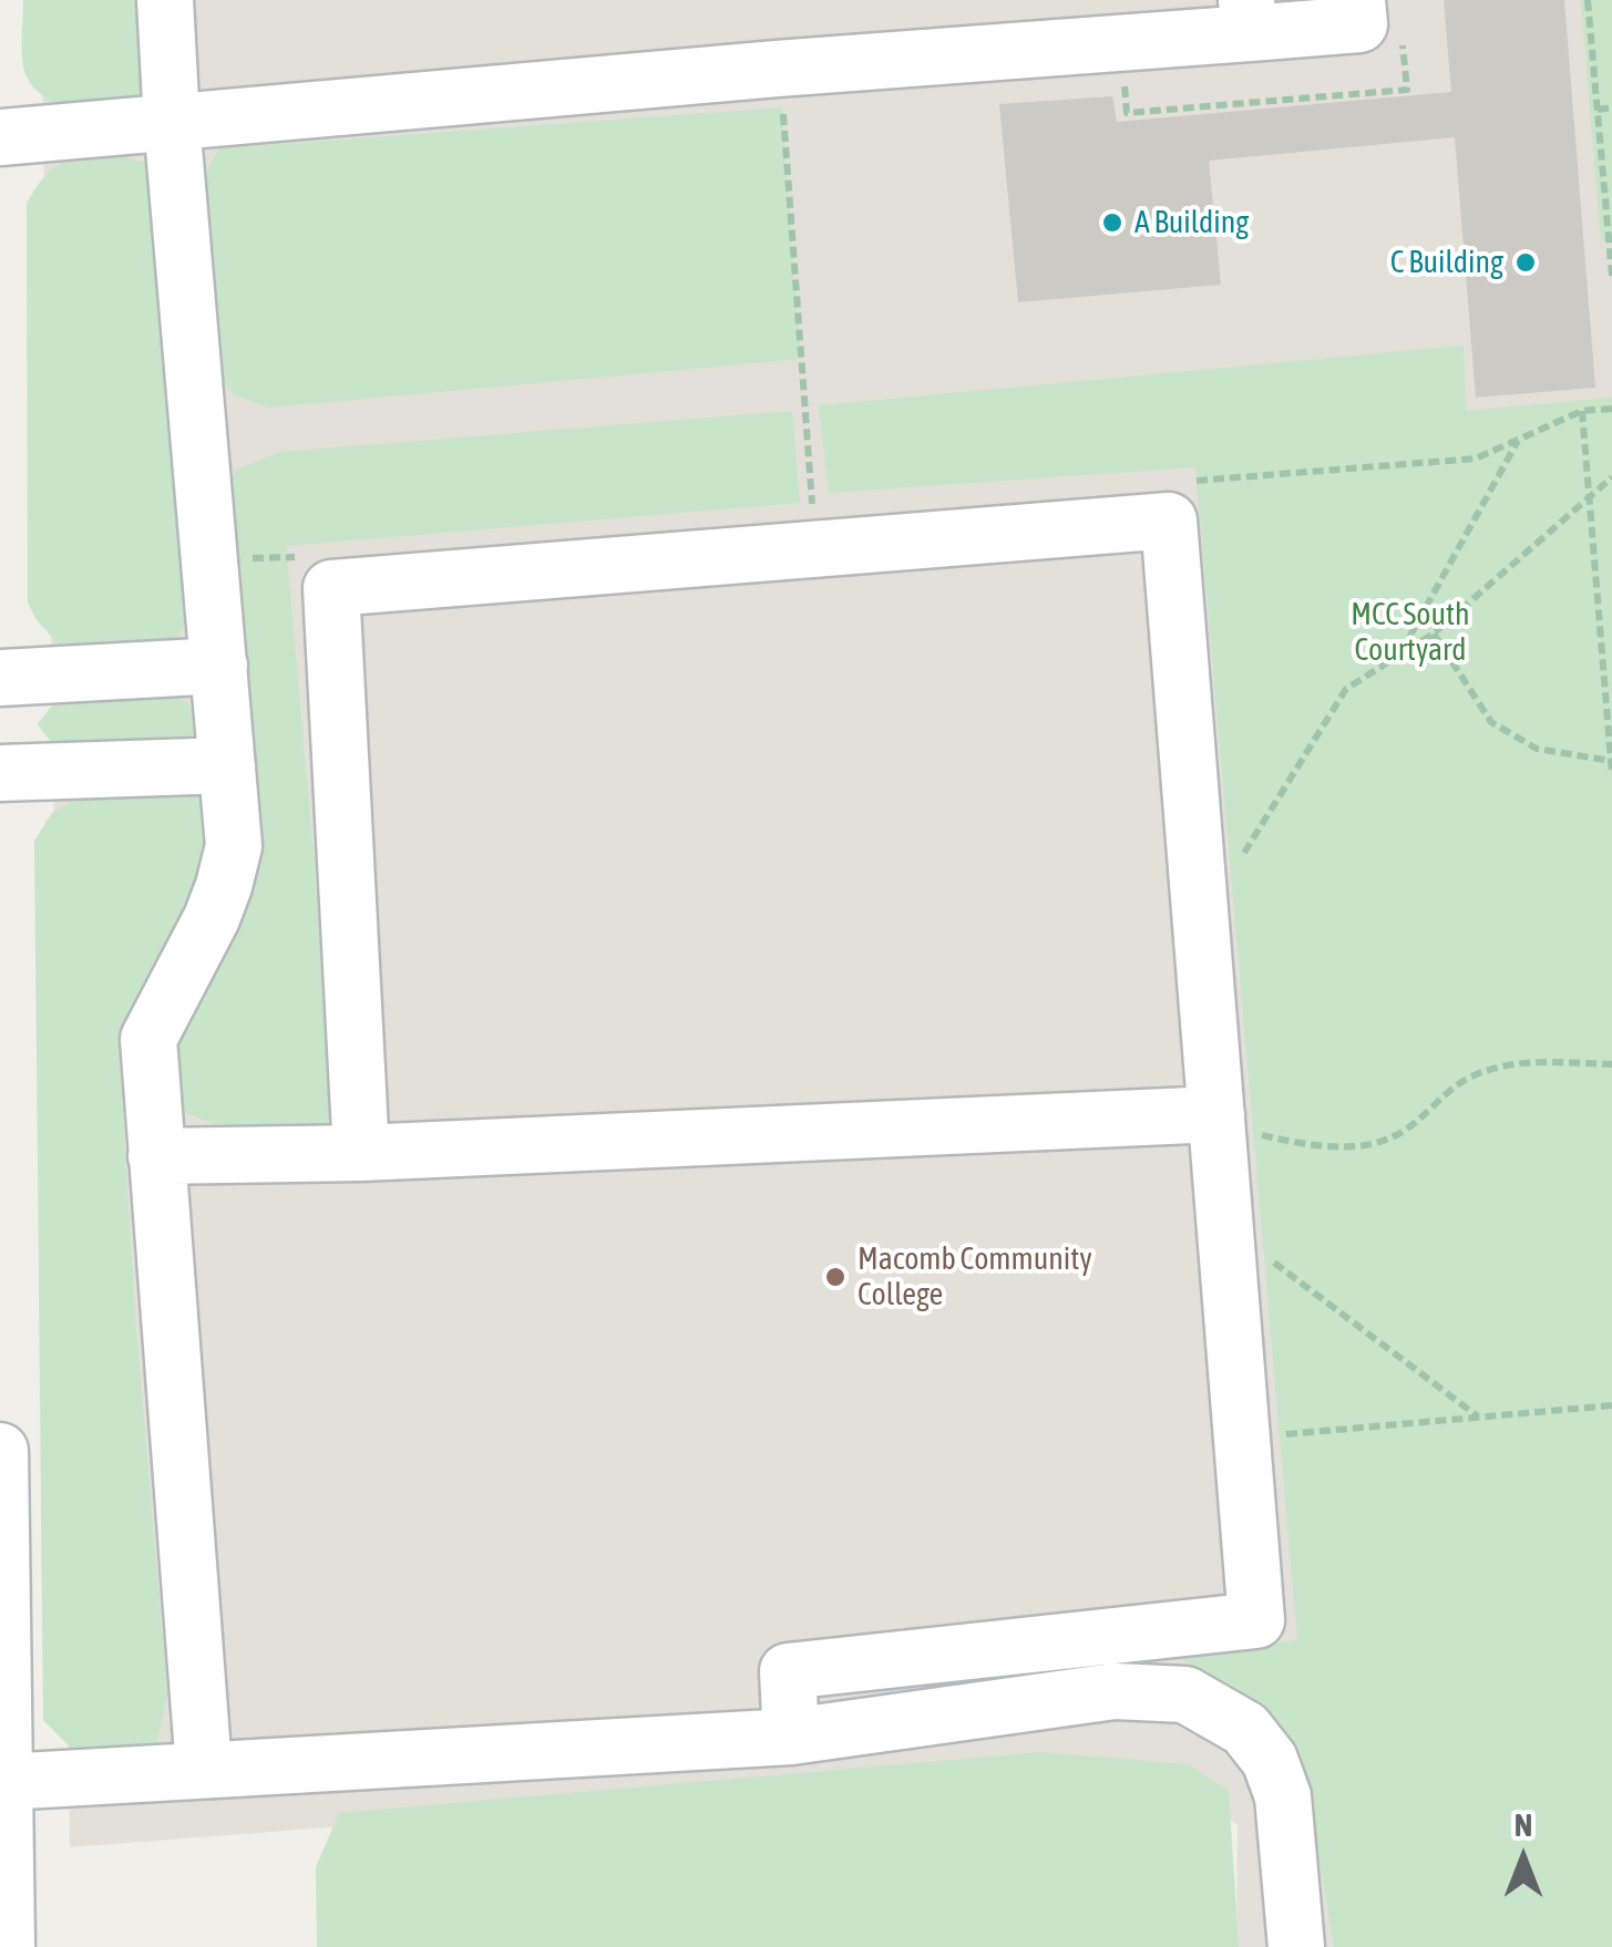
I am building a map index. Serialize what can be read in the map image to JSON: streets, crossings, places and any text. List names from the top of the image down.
{
  "parks": ["MCC South Courtyard"],
  "places": ["A Building", "C Building", "Macomb Community College"],
  "north": "top"
}
